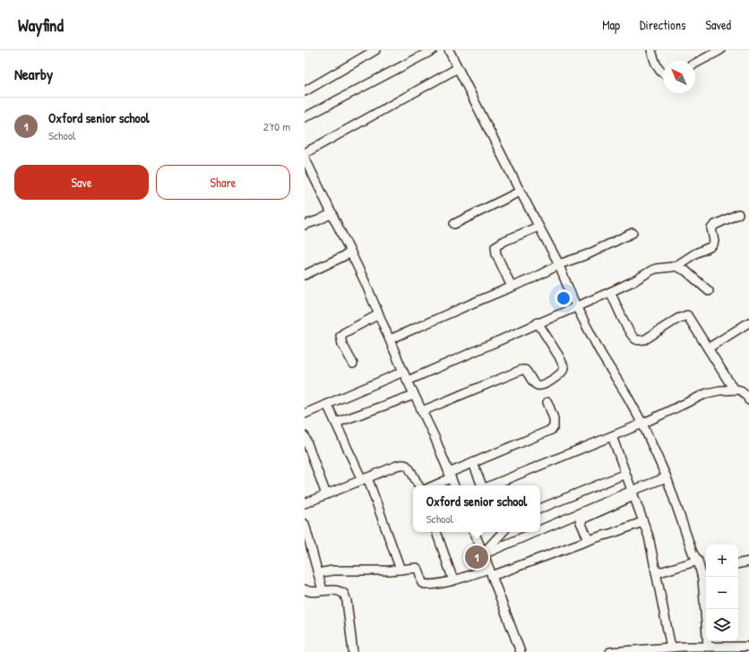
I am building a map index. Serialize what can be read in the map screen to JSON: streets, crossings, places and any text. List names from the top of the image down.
{
  "north": "top left",
  "page": {
    "header": "Wayfind",
    "nav": ["Map", "Directions", "Saved"],
    "heading": "Nearby",
    "list": [
      {
        "mark": "1",
        "name": "Oxford senior school",
        "note": "School",
        "value": "270 m"
      }
    ],
    "buttons": ["Save", "Share"],
    "popup": ["Oxford senior school", "School"],
    "pins": "1",
    "map_buttons": ["+", "−"]
  }
}
